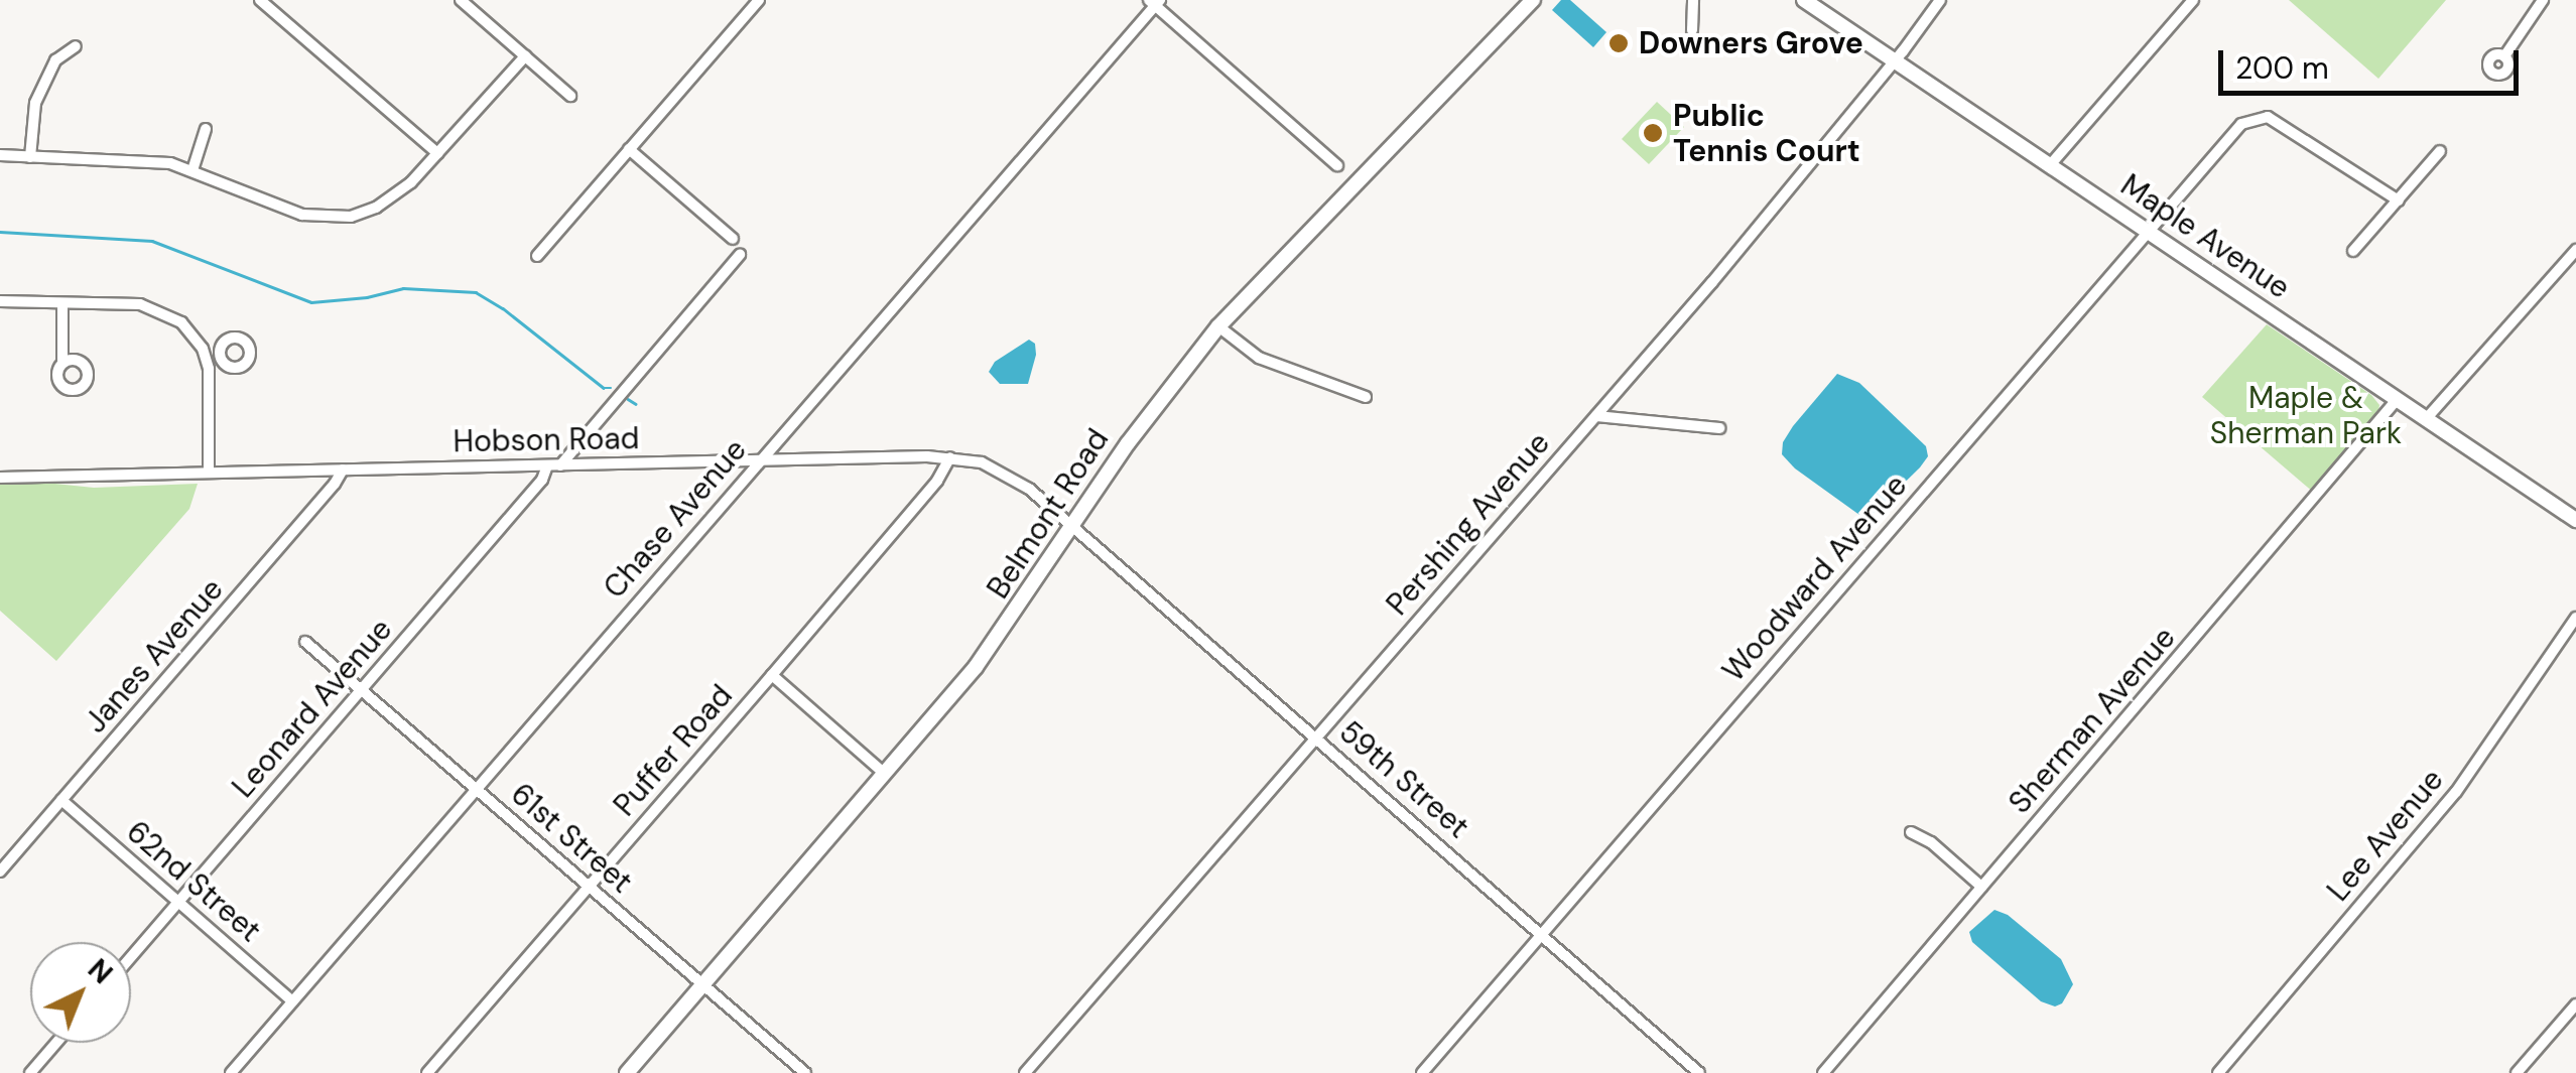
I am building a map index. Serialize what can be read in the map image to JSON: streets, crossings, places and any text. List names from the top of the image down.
{
  "streets": {
    "main road": ["Maple Avenue", "Belmont Road"],
    "street": [
      "Hobson Road",
      "Chase Avenue",
      "Pershing Avenue",
      "Woodward Avenue",
      "Janes Avenue",
      "Leonard Avenue",
      "Sherman Avenue",
      "Puffer Road",
      "59th Street",
      "Lee Avenue",
      "61st Street",
      "62nd Street"
    ]
  },
  "crossings": [
    ["Maple Avenue", "Pershing Avenue"],
    ["Maple Avenue", "Woodward Avenue"],
    ["Maple Avenue", "Sherman Avenue"],
    ["Hobson Road", "Belmont Road"],
    ["Hobson Road", "Chase Avenue"],
    ["Hobson Road", "Janes Avenue"],
    ["Hobson Road", "Leonard Avenue"],
    ["Hobson Road", "Puffer Road"],
    ["Hobson Road", "59th Street"],
    ["Belmont Road", "59th Street"],
    ["Belmont Road", "61st Street"],
    ["Chase Avenue", "61st Street"],
    ["Chase Avenue", "62nd Street"],
    ["Pershing Avenue", "59th Street"],
    ["Woodward Avenue", "59th Street"],
    ["Janes Avenue", "62nd Street"],
    ["Leonard Avenue", "61st Street"],
    ["Leonard Avenue", "62nd Street"],
    ["Puffer Road", "61st Street"]
  ],
  "parks": ["Maple & Sherman Park"],
  "places": ["Downers Grove", "Public Tennis Court"],
  "scale_bar": "200 m",
  "north": "top right"
}
